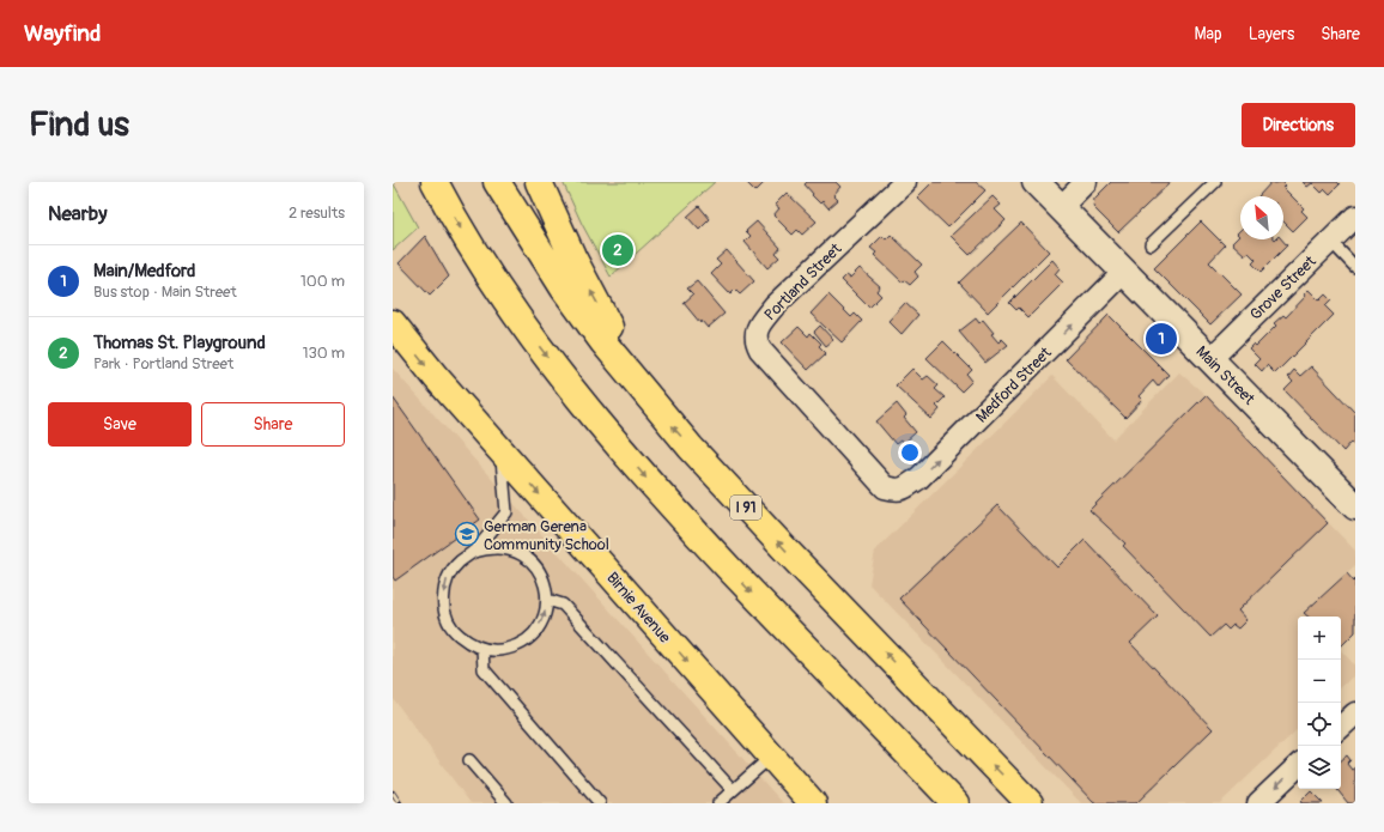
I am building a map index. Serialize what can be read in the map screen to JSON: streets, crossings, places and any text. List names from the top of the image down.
{
  "streets": {
    "main road": ["Main Street", "I 91", "Birnie Avenue"],
    "street": ["Portland Street", "Grove Street", "Medford Street"]
  },
  "crossings": [
    ["Portland Street", "Medford Street"],
    ["Grove Street", "Main Street"],
    ["Main Street", "Medford Street"]
  ],
  "one_way": ["Medford Street"],
  "places": {
    "school or university": ["German Gerena Community School"]
  },
  "north": "top left",
  "page": {
    "header": "Wayfind",
    "nav": ["Map", "Layers", "Share"],
    "buttons": [
      "Directions",
      ["Save", "Share"]
    ],
    "title": "Find us",
    "heading": ["Nearby", "2 results"],
    "pins": ["2", "1"],
    "list": [
      {
        "mark": "1",
        "name": "Main/Medford",
        "note": "Bus stop · Main Street",
        "value": "100 m"
      },
      {
        "mark": "2",
        "name": "Thomas St. Playground",
        "note": "Park · Portland Street",
        "value": "130 m"
      }
    ],
    "map_buttons": ["+", "−"]
  }
}
